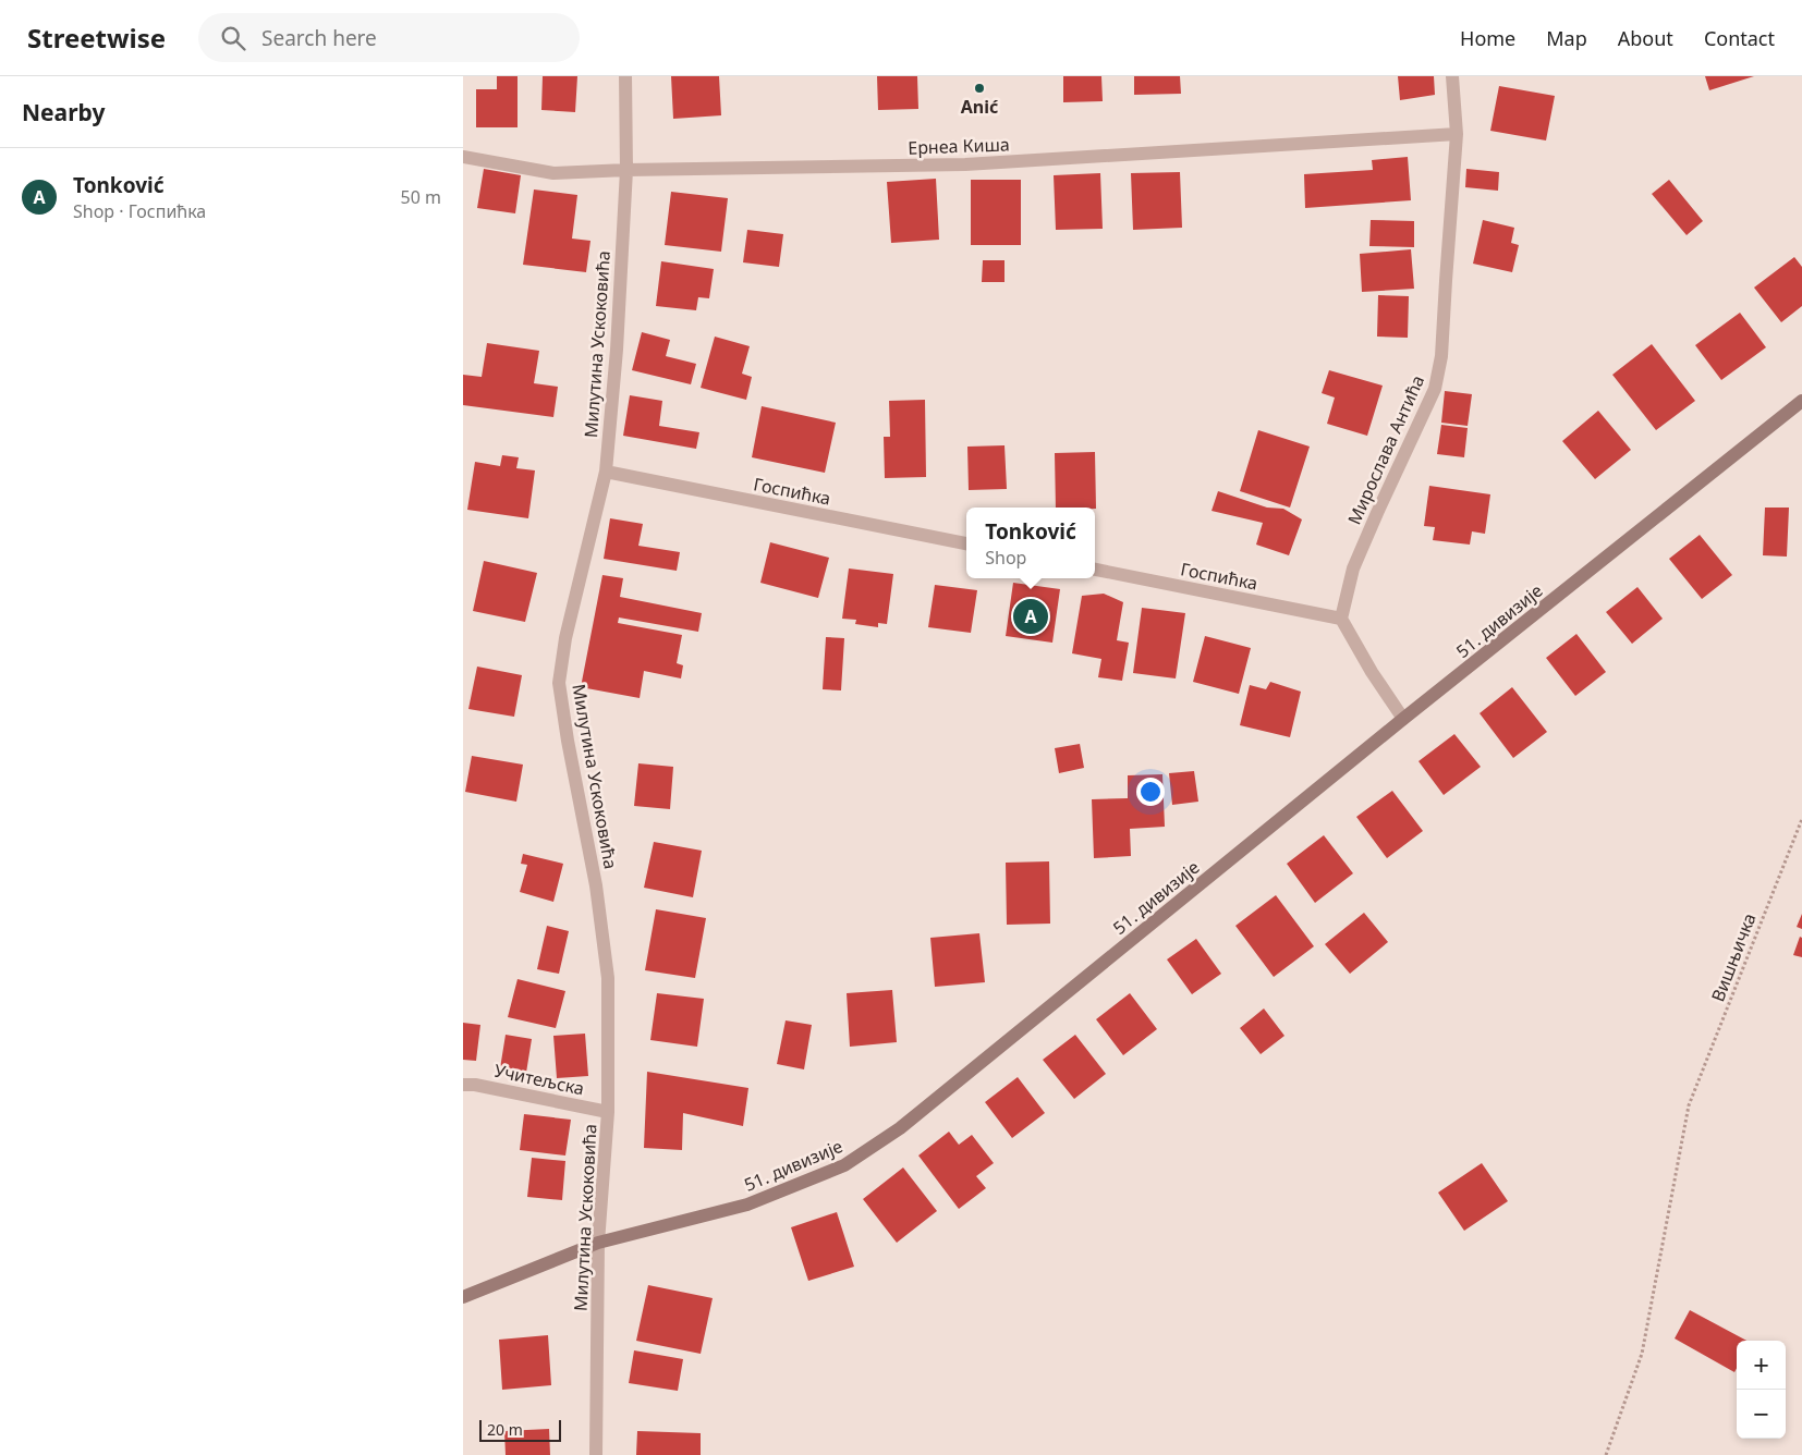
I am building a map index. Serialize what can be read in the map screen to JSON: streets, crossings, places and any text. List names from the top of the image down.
{
  "streets": {
    "street": [
      "Ернеа Киша",
      "Милутина Ускоковића",
      "Мирослава Антића",
      "Госпићка",
      "51. дивизије",
      "Учитељска"
    ],
    "path": ["Вишњичка"]
  },
  "crossings": [
    ["Ернеа Киша", "Милутина Ускоковића"],
    ["Ернеа Киша", "Мирослава Антића"],
    ["Милутина Ускоковића", "Госпићка"],
    ["Милутина Ускоковића", "51. дивизије"],
    ["Милутина Ускоковића", "Учитељска"],
    ["Мирослава Антића", "Госпићка"]
  ],
  "places": ["Anić"],
  "scale_bar": "20 m",
  "page": {
    "header": "Streetwise",
    "search": "Search here",
    "nav": [
      "Home",
      "Map",
      "About",
      "Contact"
    ],
    "heading": "Nearby",
    "list": [
      {
        "mark": "A",
        "name": "Tonković",
        "note": "Shop · Госпићка",
        "value": "50 m"
      }
    ],
    "popup": ["Tonković", "Shop"],
    "pins": "A",
    "map_buttons": ["+", "−"],
    "scale": "20 m"
  }
}
